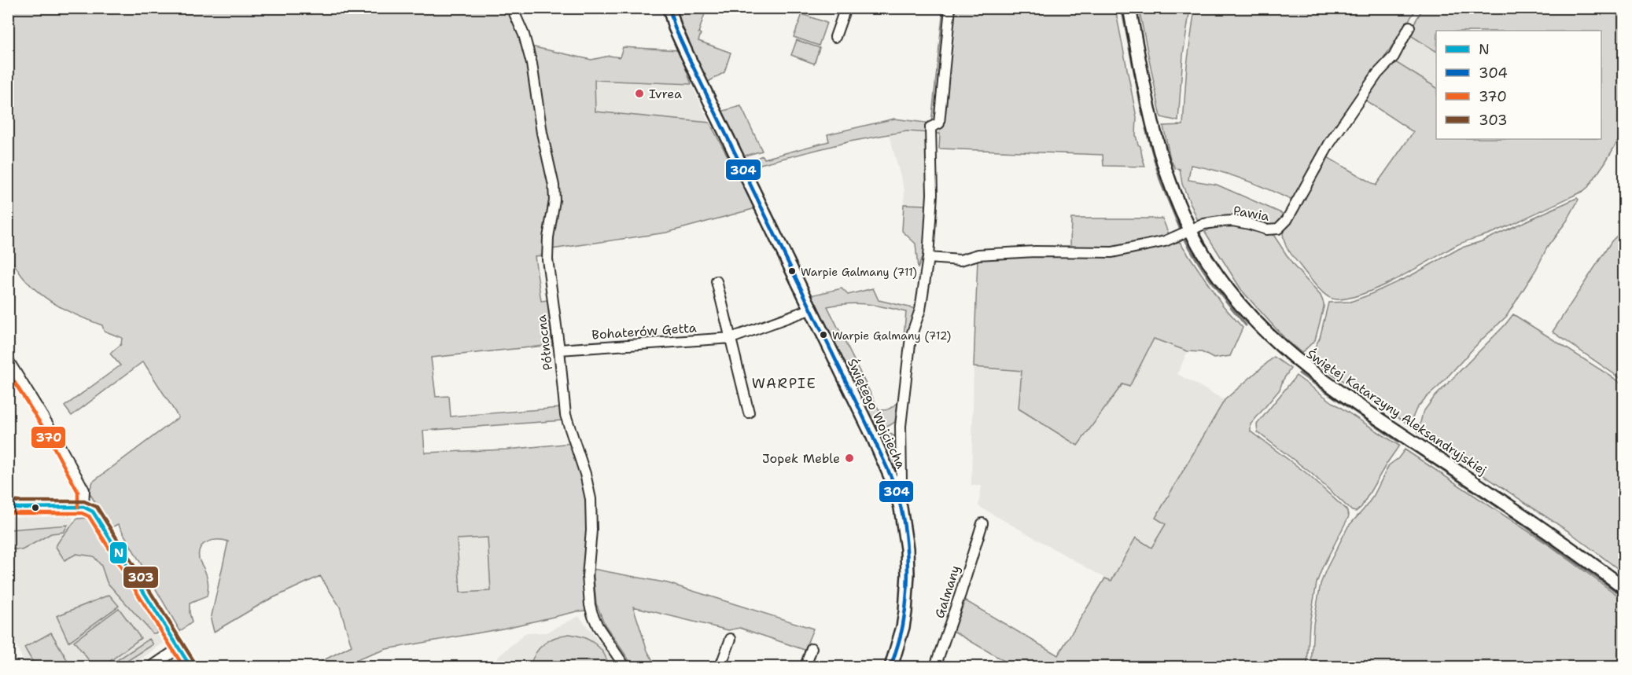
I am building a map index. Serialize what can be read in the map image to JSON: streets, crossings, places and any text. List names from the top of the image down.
{
  "streets": {
    "street": [
      "Pawia",
      "Bohaterów Getta",
      "Północna",
      "Świętej Katarzyny Aleksandryjskiej",
      "Świętego Wojciecha",
      "Galmany"
    ]
  },
  "crossings": [
    ["Pawia", "Świętej Katarzyny Aleksandryjskiej"],
    ["Bohaterów Getta", "Północna"],
    ["Bohaterów Getta", "Świętego Wojciecha"]
  ],
  "districts": ["WARPIE"],
  "places": [
    "Ivrea",
    "Warpie Galmany (711)",
    "Warpie Galmany (712)",
    "Jopek Meble"
  ],
  "lines": [
    "transit line 304",
    "transit line 370",
    "transit line 303",
    "transit line N"
  ],
  "legend": [
    "N",
    "304",
    "370",
    "303"
  ]
}
